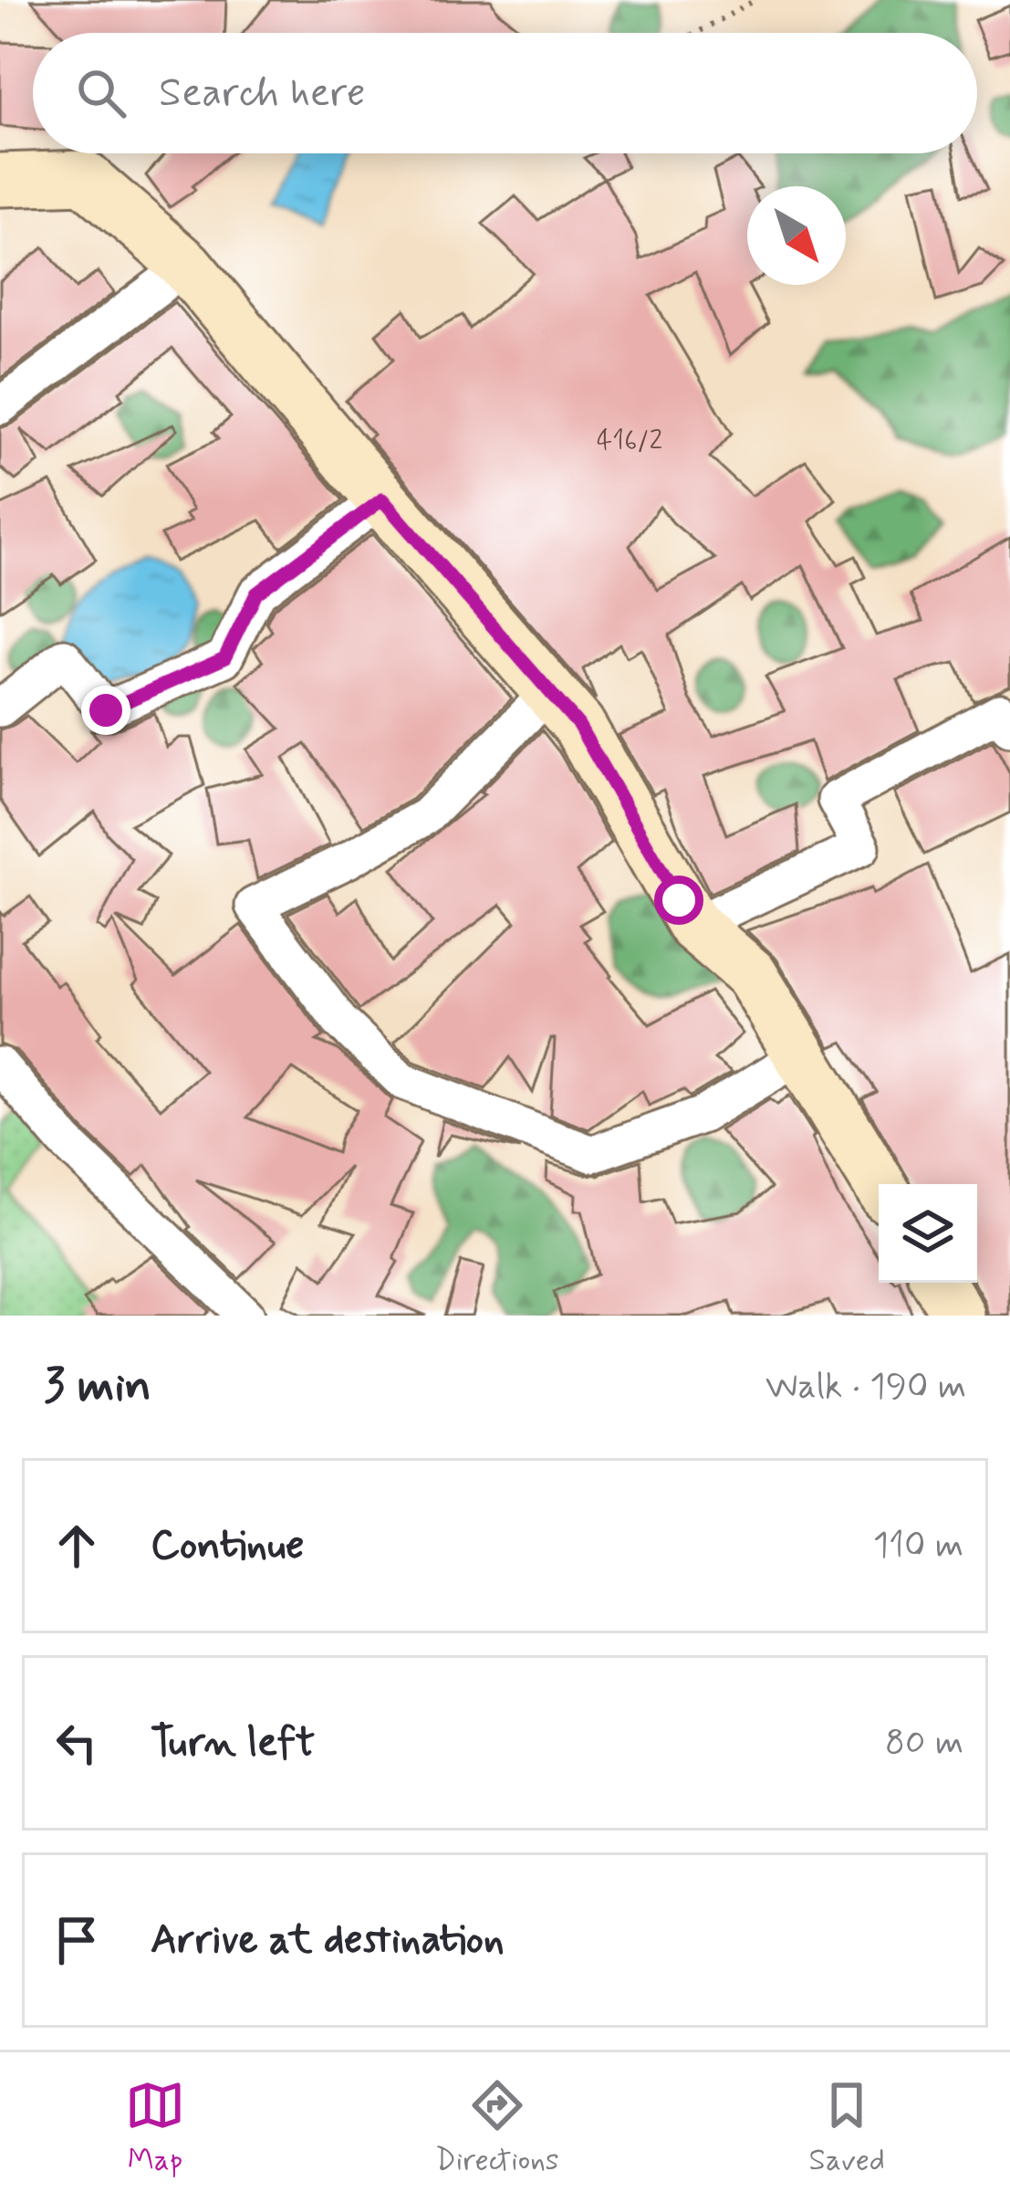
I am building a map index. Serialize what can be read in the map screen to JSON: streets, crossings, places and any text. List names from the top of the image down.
{
  "house_numbers": ["416/2"],
  "north": "bottom right",
  "page": {
    "search": "Search here",
    "heading": ["3 min", "Walk · 190 m"],
    "list": [
      ["Continue", "110 m"],
      ["Turn left", "80 m"],
      "Arrive at destination"
    ],
    "nav": ["Map", "Directions", "Saved"]
  }
}
